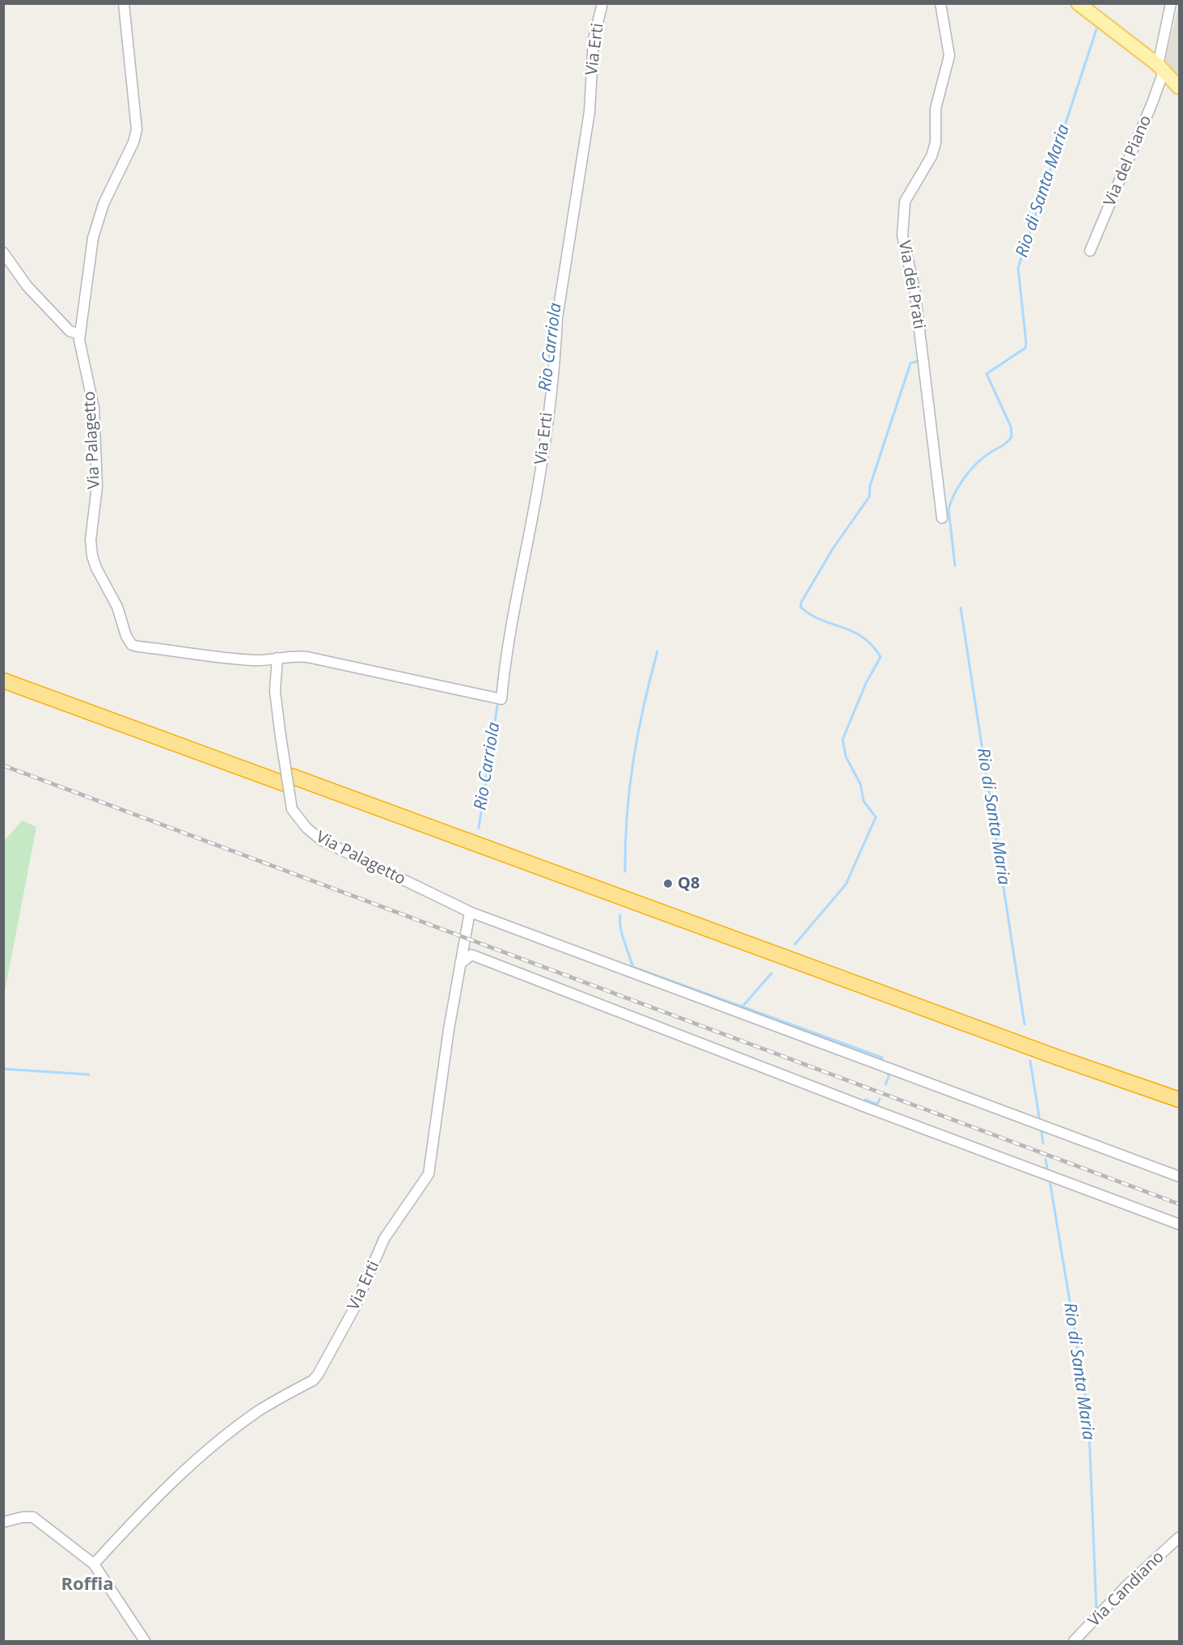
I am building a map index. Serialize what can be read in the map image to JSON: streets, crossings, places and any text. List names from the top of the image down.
{
  "streets": {
    "street": [
      "Via Erti",
      "Via del Piano",
      "Via dei Prati",
      "Via Palagetto",
      "Via Candiano"
    ]
  },
  "crossings": [
    ["Via Erti", "Via Palagetto"]
  ],
  "districts": ["Roffia"],
  "water": ["Rio di Santa Maria", "Rio Carriola"],
  "places": ["Q8"]
}
